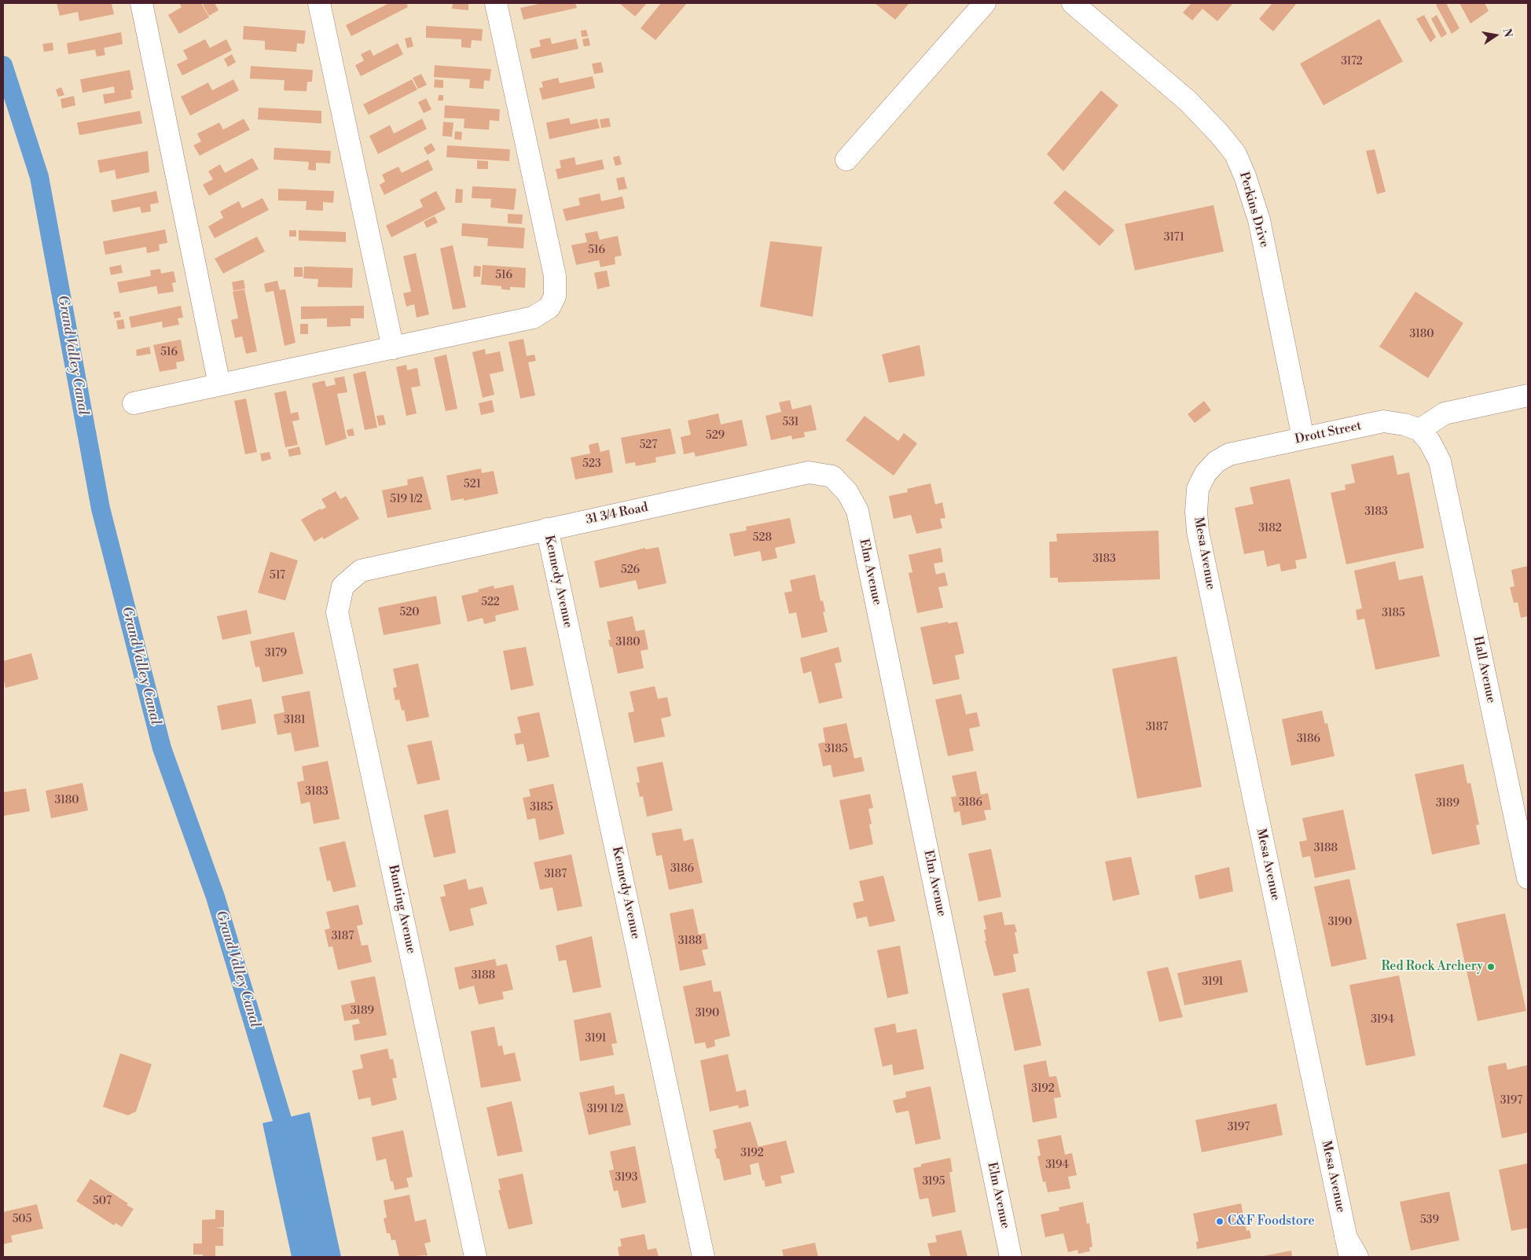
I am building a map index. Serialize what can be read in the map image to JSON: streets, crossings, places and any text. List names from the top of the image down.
{
  "streets": {
    "street": [
      "Perkins Drive",
      "Drott Street",
      "31 3/4 Road",
      "Mesa Avenue",
      "Elm Avenue",
      "Kennedy Avenue",
      "Hall Avenue",
      "Bunting Avenue"
    ]
  },
  "crossings": [
    ["Perkins Drive", "Drott Street"],
    ["Drott Street", "Mesa Avenue"],
    ["Drott Street", "Hall Avenue"],
    ["31 3/4 Road", "Elm Avenue"],
    ["31 3/4 Road", "Kennedy Avenue"],
    ["31 3/4 Road", "Bunting Avenue"]
  ],
  "water": ["Grand Valley Canal"],
  "places": ["Red Rock Archery", "C&F Foodstore"],
  "house_numbers": [
    "3172",
    "3171",
    "516",
    "516",
    "3180",
    "516",
    "531",
    "529",
    "527",
    "523",
    "521",
    "519 1/2",
    "3183",
    "3182",
    "528",
    "3183",
    "526",
    "517",
    "522",
    "520",
    "3185",
    "3180",
    "3179",
    "3181",
    "3187",
    "3186",
    "3185",
    "3183",
    "3180",
    "3186",
    "3189",
    "3185",
    "3188",
    "3186",
    "3187",
    "3190",
    "3187",
    "3188",
    "3188",
    "3191",
    "3189",
    "3190",
    "3194",
    "3191",
    "3192",
    "3197",
    "3191 1/2",
    "3197",
    "3192",
    "3194",
    "3193",
    "3195",
    "507",
    "505",
    "539"
  ],
  "north": "right"
}
